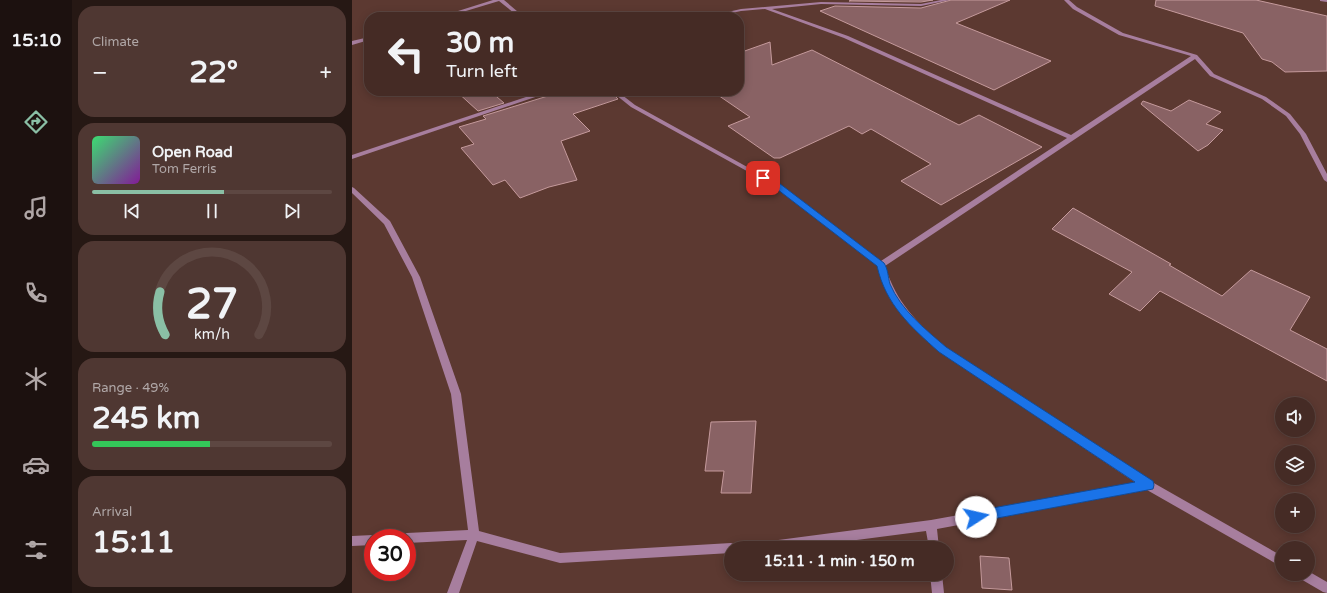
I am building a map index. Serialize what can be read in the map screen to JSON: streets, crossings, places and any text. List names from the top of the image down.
{
  "page": {
    "tabs": "15:10",
    "tile": [
      "Climate",
      ["Range · 49%", "245 km"],
      ["Arrival", "15:11"]
    ],
    "turn": ["30 m", "Turn left"],
    "heat": ["−", "22°", "+"],
    "song": ["Open Road", "Tom Ferris"],
    "map_buttons": ["+", "−"],
    "limit": "30",
    "trip": "15:11 · 1 min · 150 m",
    "gauge": ["27", "km/h"]
  }
}
